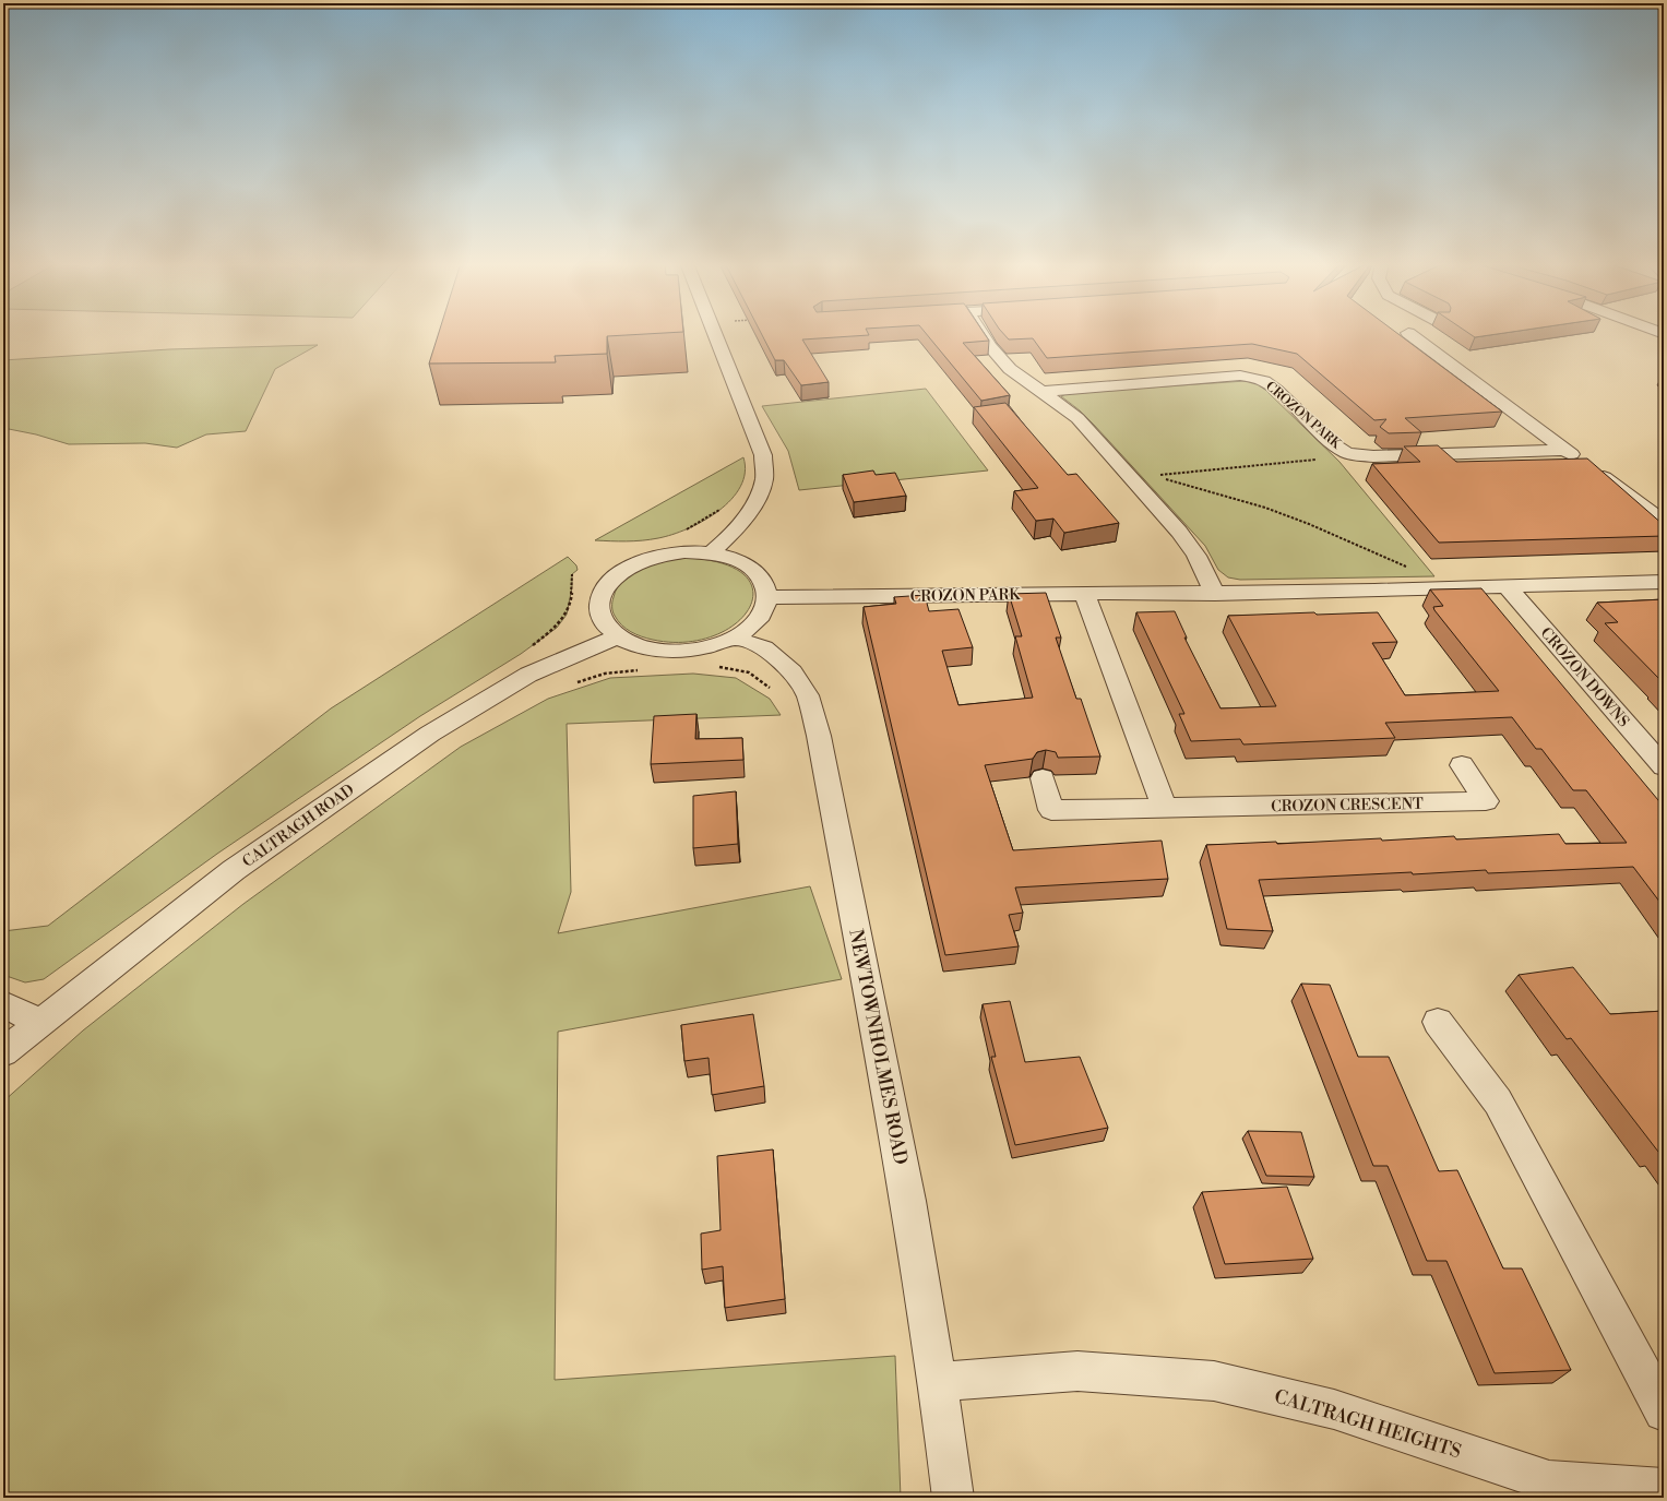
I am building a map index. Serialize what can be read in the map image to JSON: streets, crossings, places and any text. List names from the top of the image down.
{
  "streets": {
    "street": [
      "CROZON PARK",
      "CROZON DOWNS",
      "CROZON CRESCENT",
      "CALTRAGH ROAD",
      "NEWTOWNHOLMES ROAD",
      "CALTRAGH HEIGHTS"
    ]
  },
  "crossings": [
    ["CROZON PARK", "CROZON DOWNS"],
    ["CROZON PARK", "CALTRAGH ROAD"],
    ["CROZON PARK", "NEWTOWNHOLMES ROAD"],
    ["CALTRAGH ROAD", "NEWTOWNHOLMES ROAD"],
    ["NEWTOWNHOLMES ROAD", "CALTRAGH HEIGHTS"]
  ]
}
